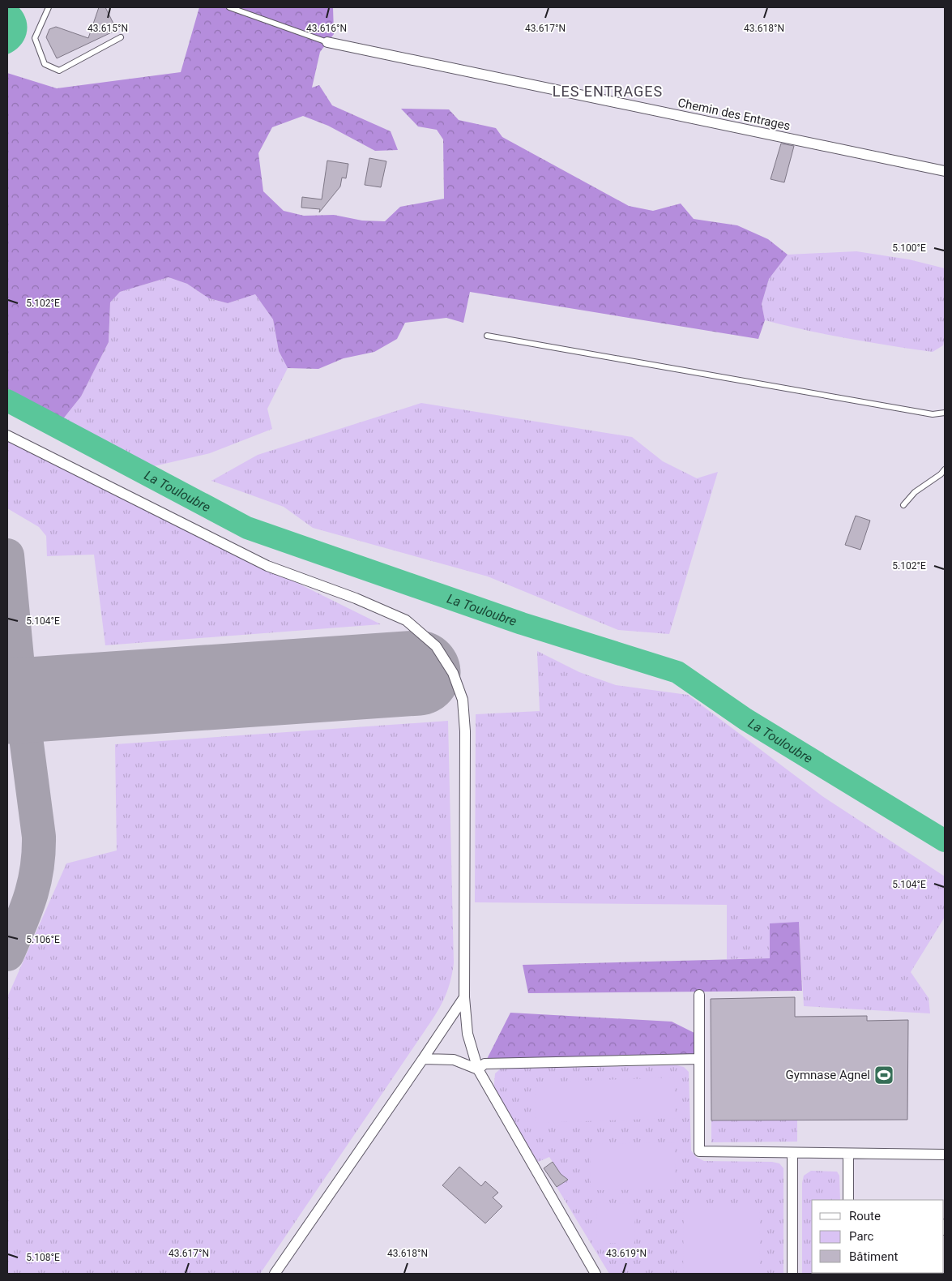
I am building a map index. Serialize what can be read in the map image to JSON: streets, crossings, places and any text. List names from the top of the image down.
{
  "streets": {
    "street": ["Chemin des Entrages"]
  },
  "districts": ["LES ENTRAGES"],
  "water": ["La Touloubre"],
  "places": {
    "sports": ["Gymnase Agnel"]
  },
  "legend": ["Route", "Parc", "Bâtiment"],
  "coordinates": [
    "43.615°N",
    "43.616°N",
    "43.617°N",
    "43.618°N",
    "5.100°E",
    "5.102°E",
    "5.104°E",
    "5.106°E",
    "43.619°N",
    "5.108°E"
  ]
}
